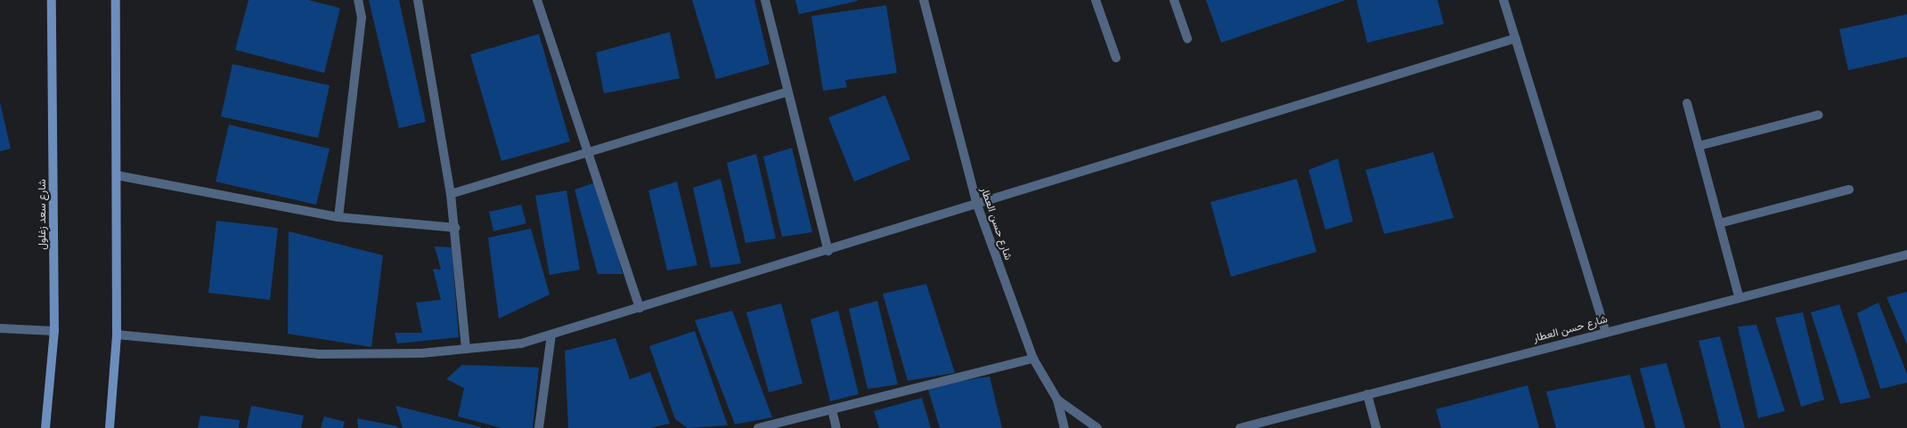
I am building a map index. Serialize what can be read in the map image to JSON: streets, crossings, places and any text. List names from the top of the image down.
{
  "streets": {
    "street": ["شارع سعد زغلول", "شارع حسن العطار"]
  }
}
